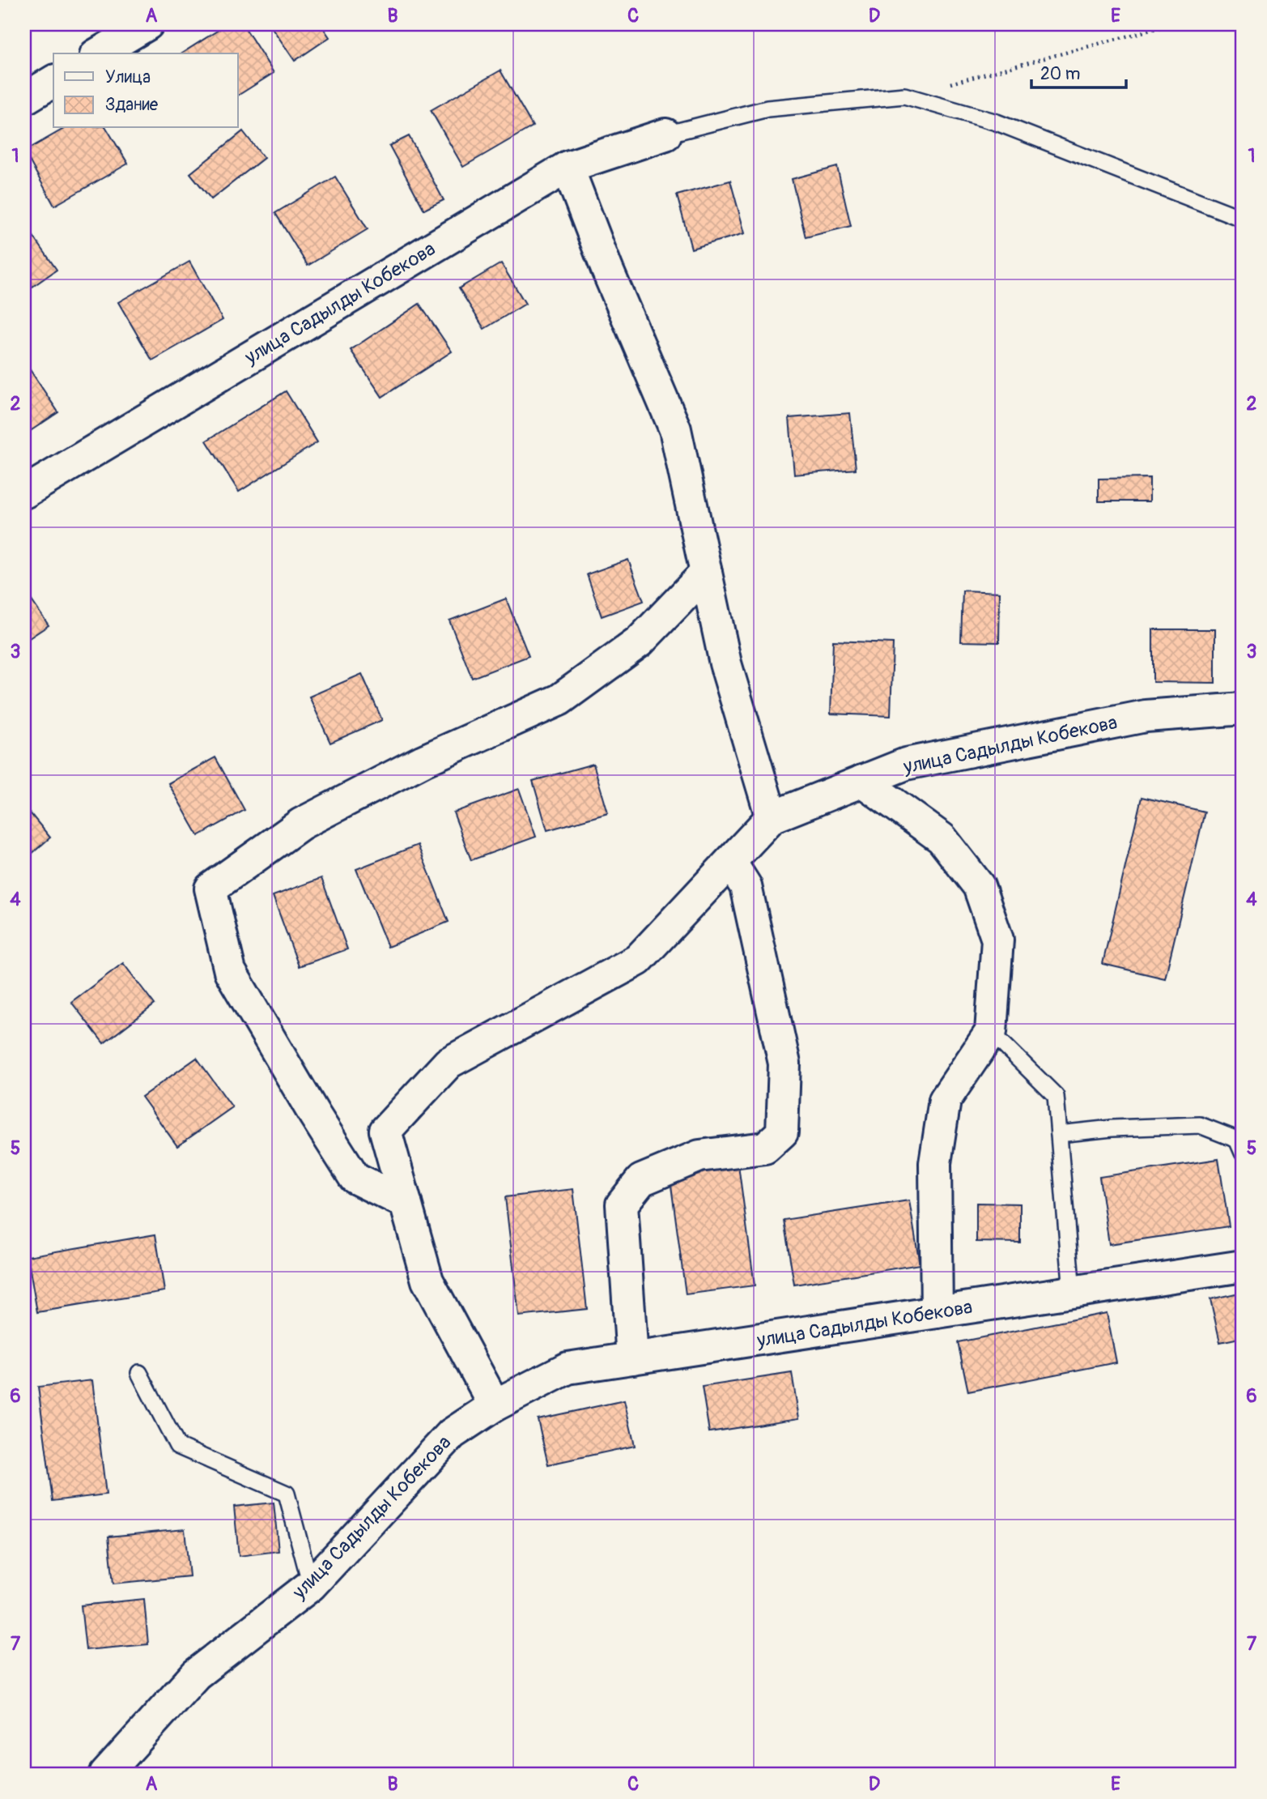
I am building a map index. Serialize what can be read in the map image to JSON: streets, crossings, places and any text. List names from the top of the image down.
{
  "streets": {
    "street": ["улица Садылды Кобекова"]
  },
  "legend": ["Улица", "Здание"],
  "scale_bar": "20 m",
  "grid": {
    "columns": [
      "A",
      "B",
      "C",
      "D",
      "E"
    ],
    "rows": [
      "1",
      "2",
      "3",
      "4",
      "5",
      "6",
      "7"
    ]
  }
}
